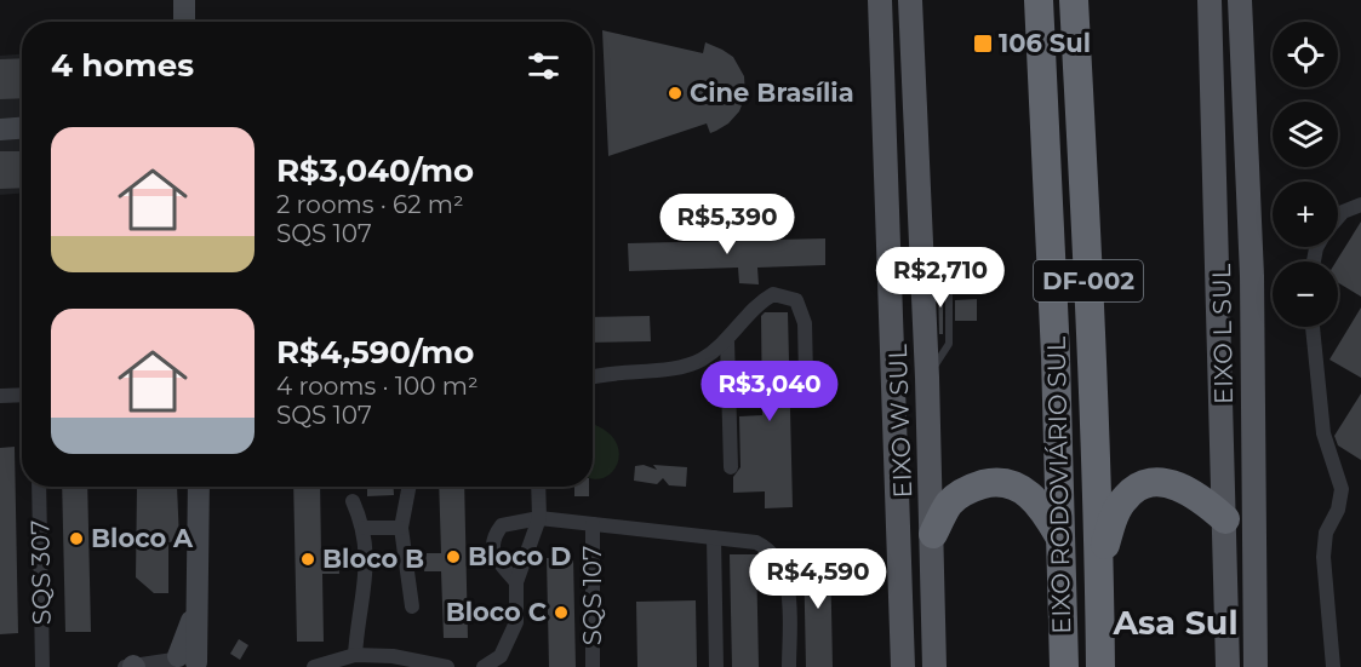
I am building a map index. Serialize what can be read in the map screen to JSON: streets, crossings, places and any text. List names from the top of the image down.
{
  "streets": {
    "highway": ["DF-002", "EIXO RODOVIÁRIO SUL"],
    "main road": ["EIXO L SUL", "EIXO W SUL"],
    "street": ["SQS 307", "SQS 107"]
  },
  "districts": ["Asa Sul"],
  "places": {
    "transit": ["106 Sul"],
    "other": [
      "Cine Brasília",
      "Bloco A",
      "Bloco D",
      "Bloco B",
      "Bloco C"
    ]
  },
  "page": {
    "map_buttons": ["+", "−"],
    "heading": "4 homes",
    "list": [
      {
        "name": "R$3,040/mo",
        "note": "2 rooms · 62 m² · SQS 107"
      },
      {
        "name": "R$4,590/mo",
        "note": "4 rooms · 100 m² · SQS 107"
      }
    ],
    "price": [
      "R$5,390",
      "R$2,710",
      "R$3,040",
      "R$4,590"
    ]
  }
}
